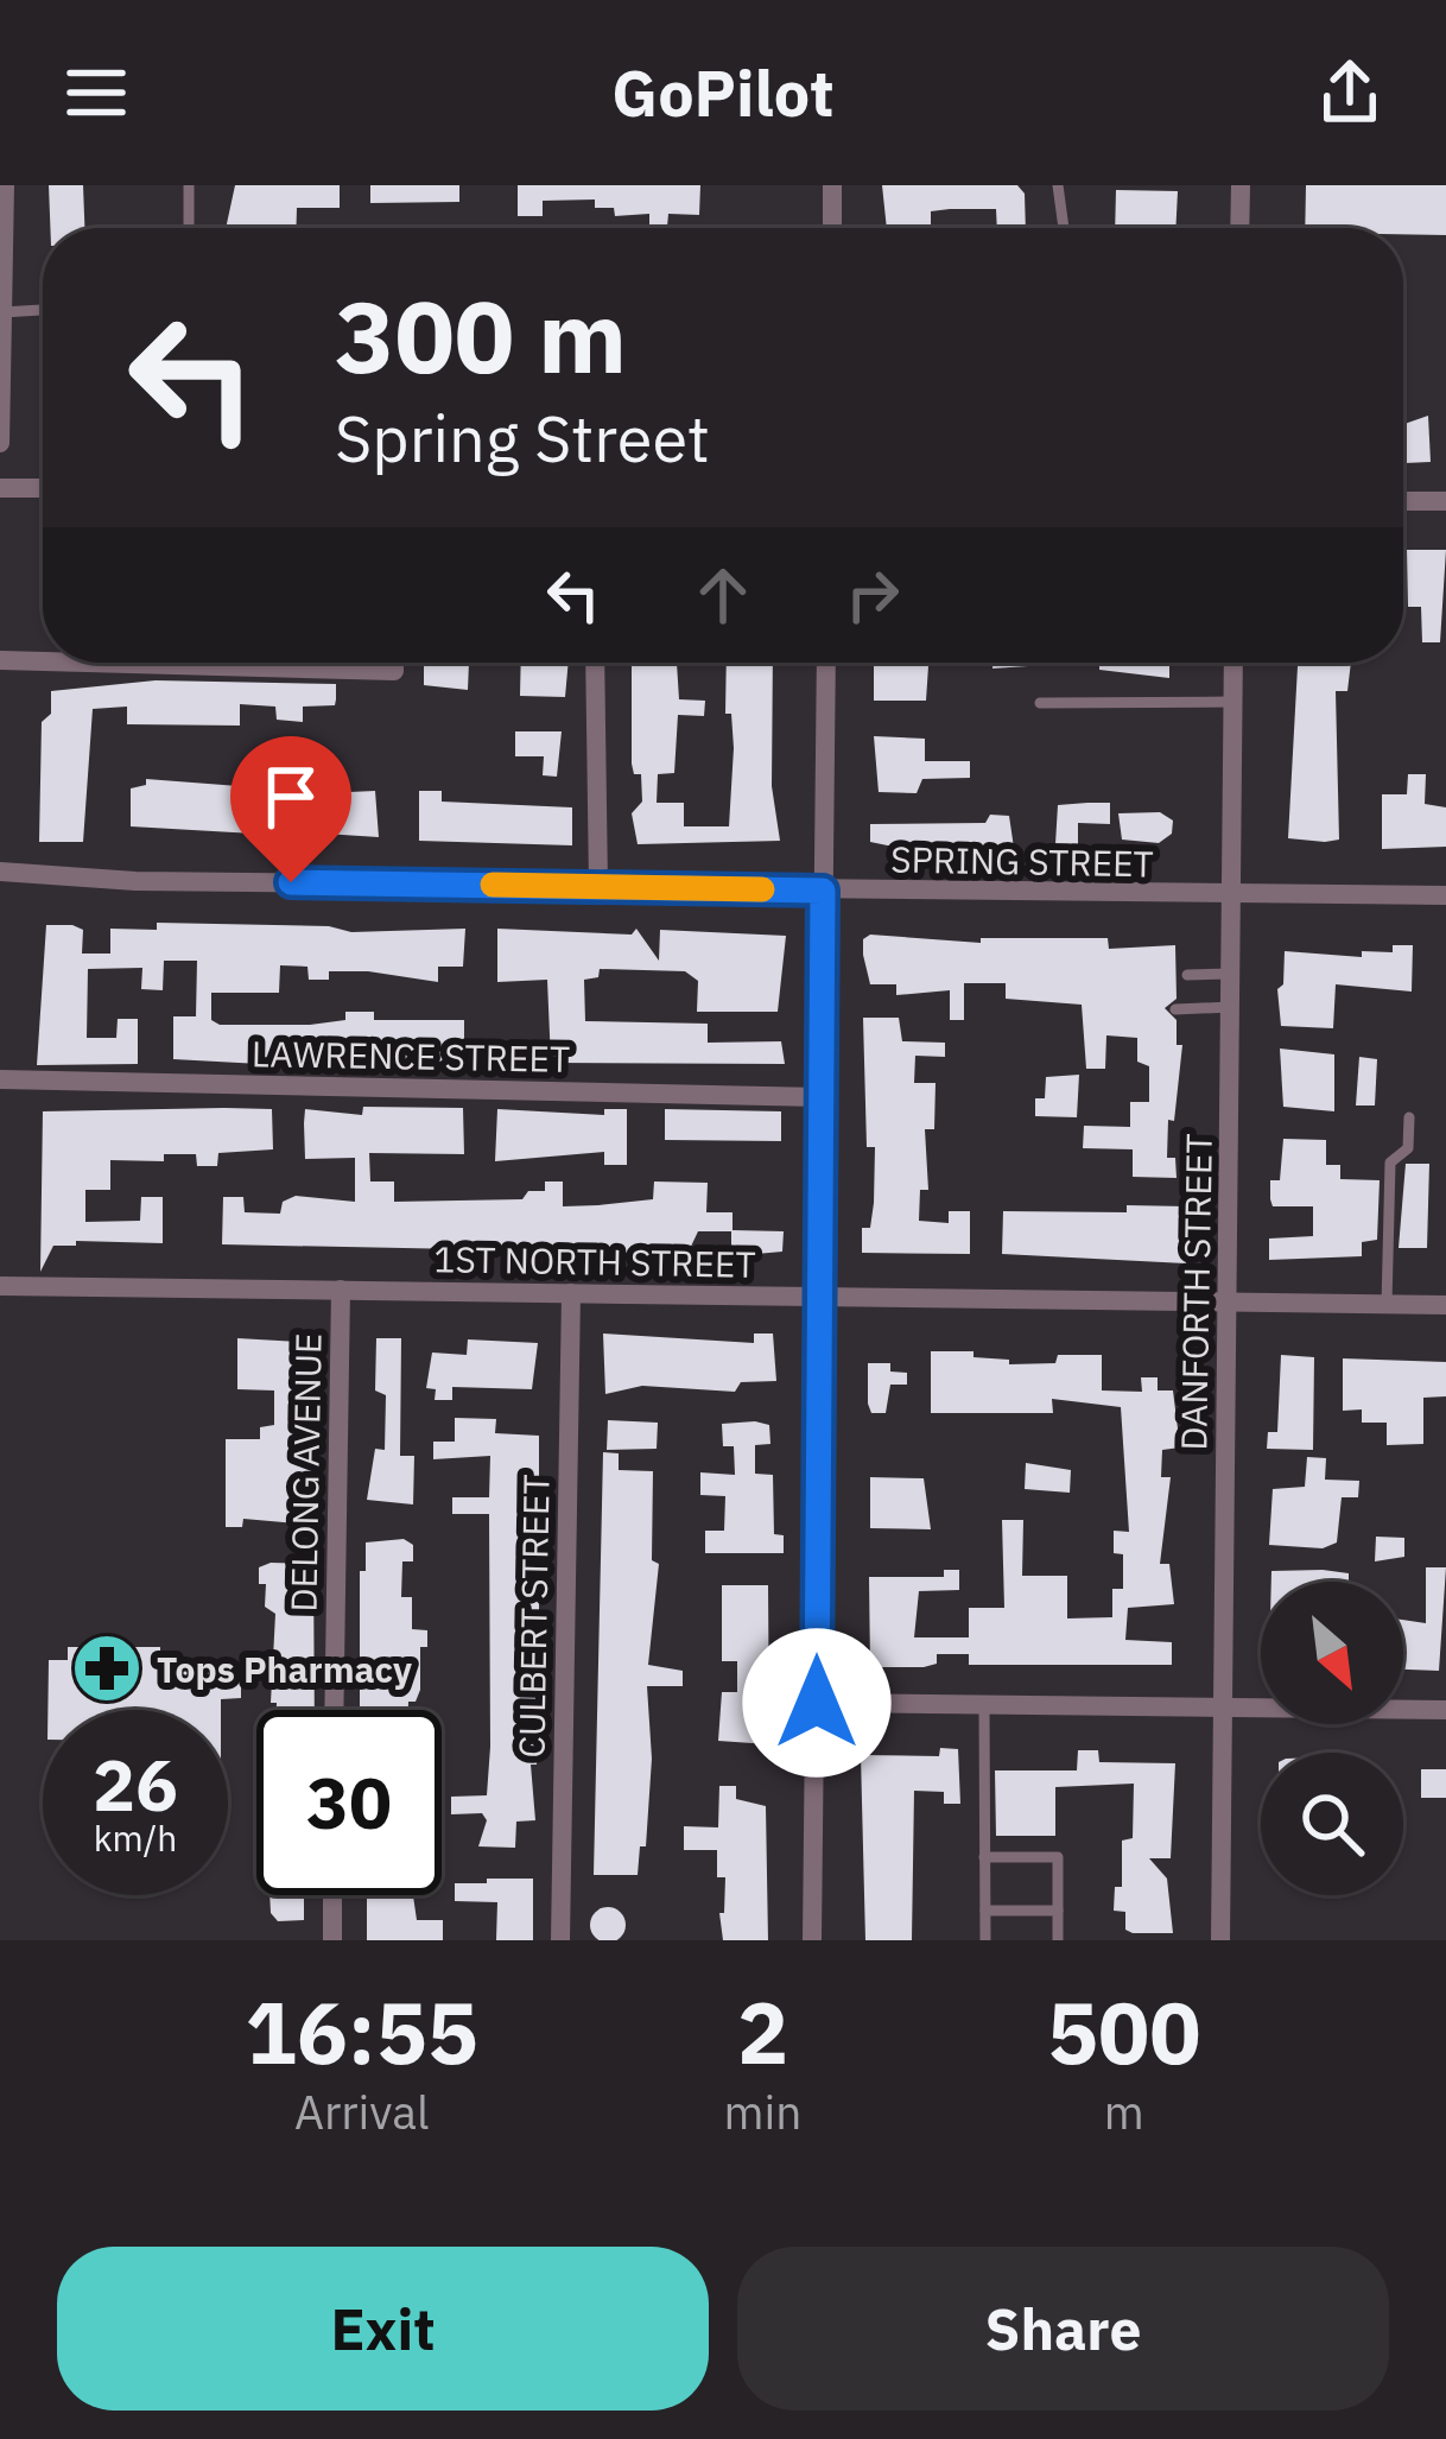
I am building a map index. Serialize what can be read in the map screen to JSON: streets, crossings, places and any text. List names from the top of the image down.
{
  "streets": {
    "street": [
      "SPRING STREET",
      "LAWRENCE STREET",
      "1ST NORTH STREET",
      "DANFORTH STREET",
      "DELONG AVENUE",
      "CULBERT STREET"
    ]
  },
  "crossings": [
    ["SPRING STREET", "DANFORTH STREET"],
    ["1ST NORTH STREET", "DANFORTH STREET"],
    ["1ST NORTH STREET", "DELONG AVENUE"],
    ["1ST NORTH STREET", "CULBERT STREET"]
  ],
  "places": {
    "pharmacy": ["Tops Pharmacy"]
  },
  "north": "bottom right",
  "page": {
    "header": "GoPilot",
    "turn": ["300 m", "Spring Street"],
    "speed": "26 km/h",
    "limit": "30",
    "eta": [
      "16:55",
      "Arrival",
      "2",
      "min",
      "500",
      "m"
    ],
    "buttons": ["Exit", "Share"]
  }
}
